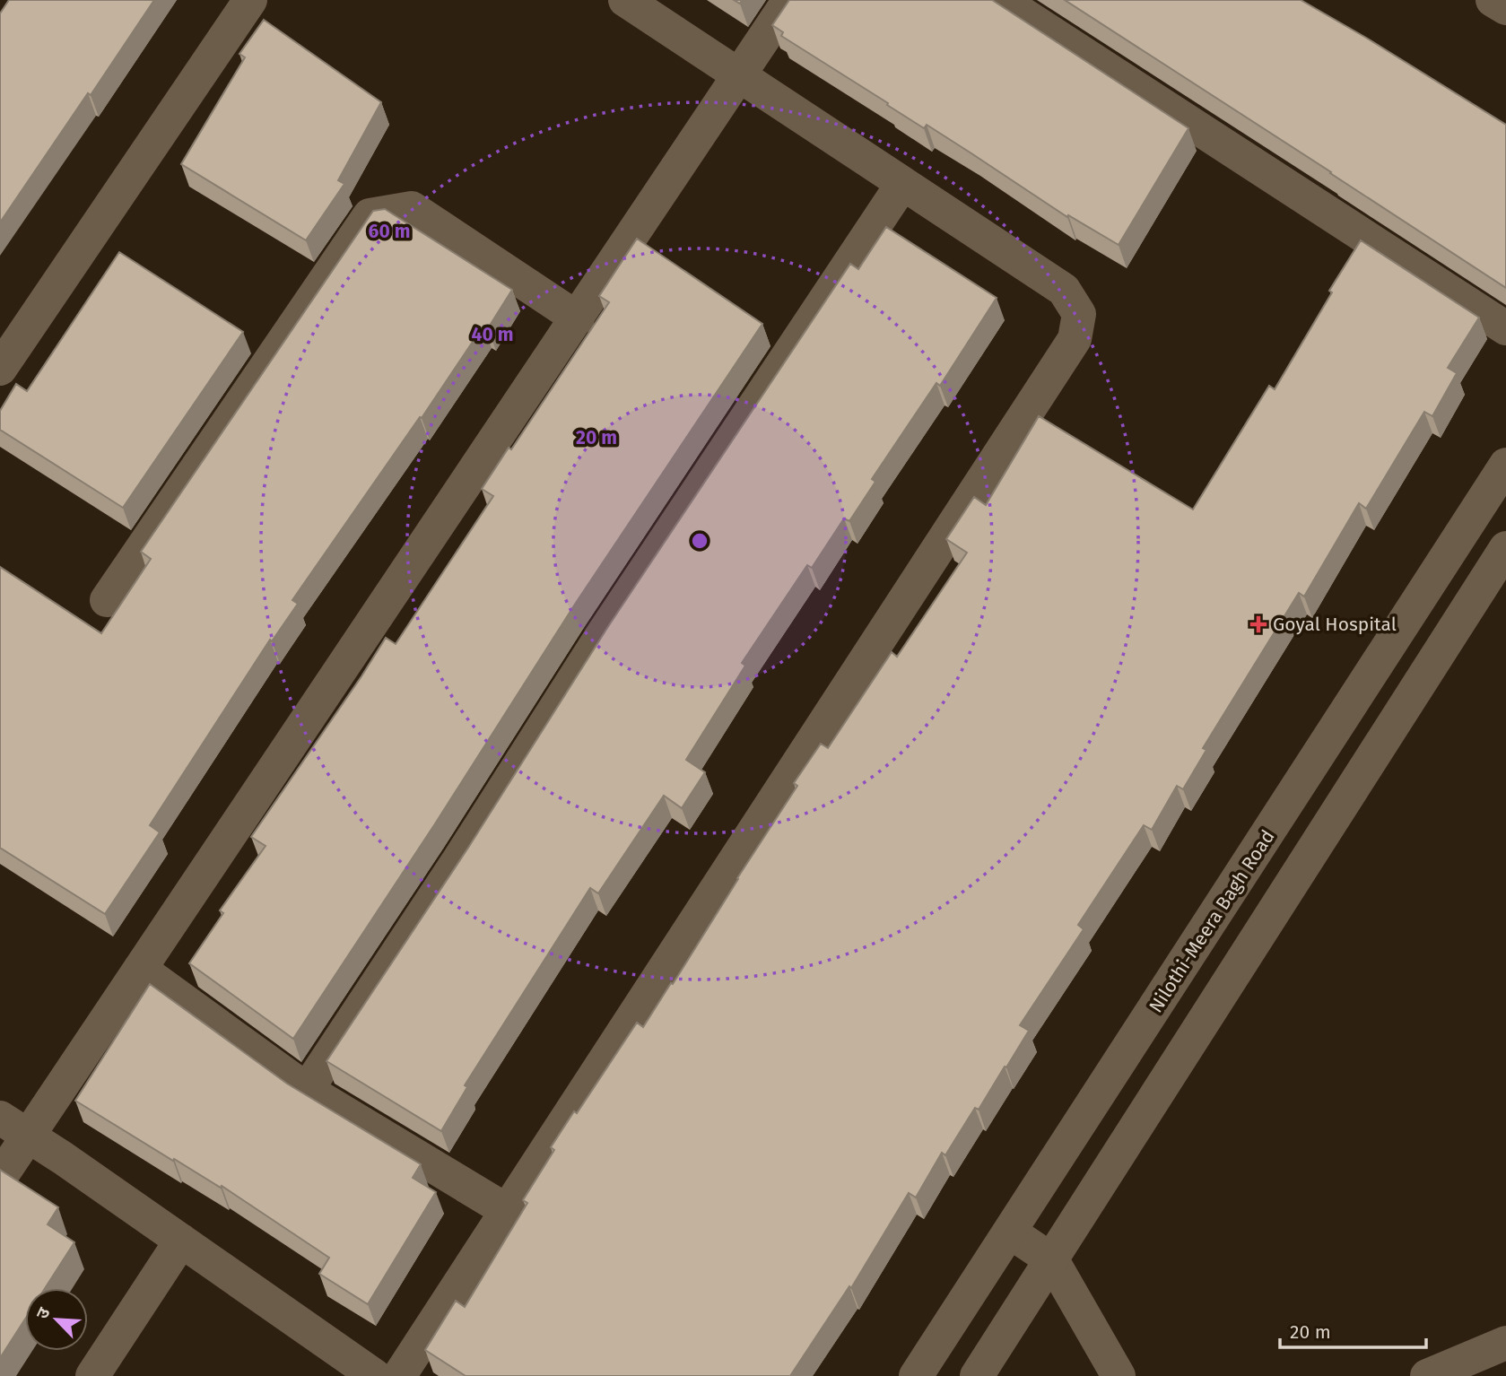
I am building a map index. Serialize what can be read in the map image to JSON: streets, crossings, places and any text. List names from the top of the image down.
{
  "streets": {
    "street": ["Nilothi-Meera Bagh Road"]
  },
  "places": {
    "health": ["Goyal Hospital"]
  },
  "scale_bar": "20 m",
  "north": "top left",
  "rings": ["60 m", "40 m", "20 m"]
}
